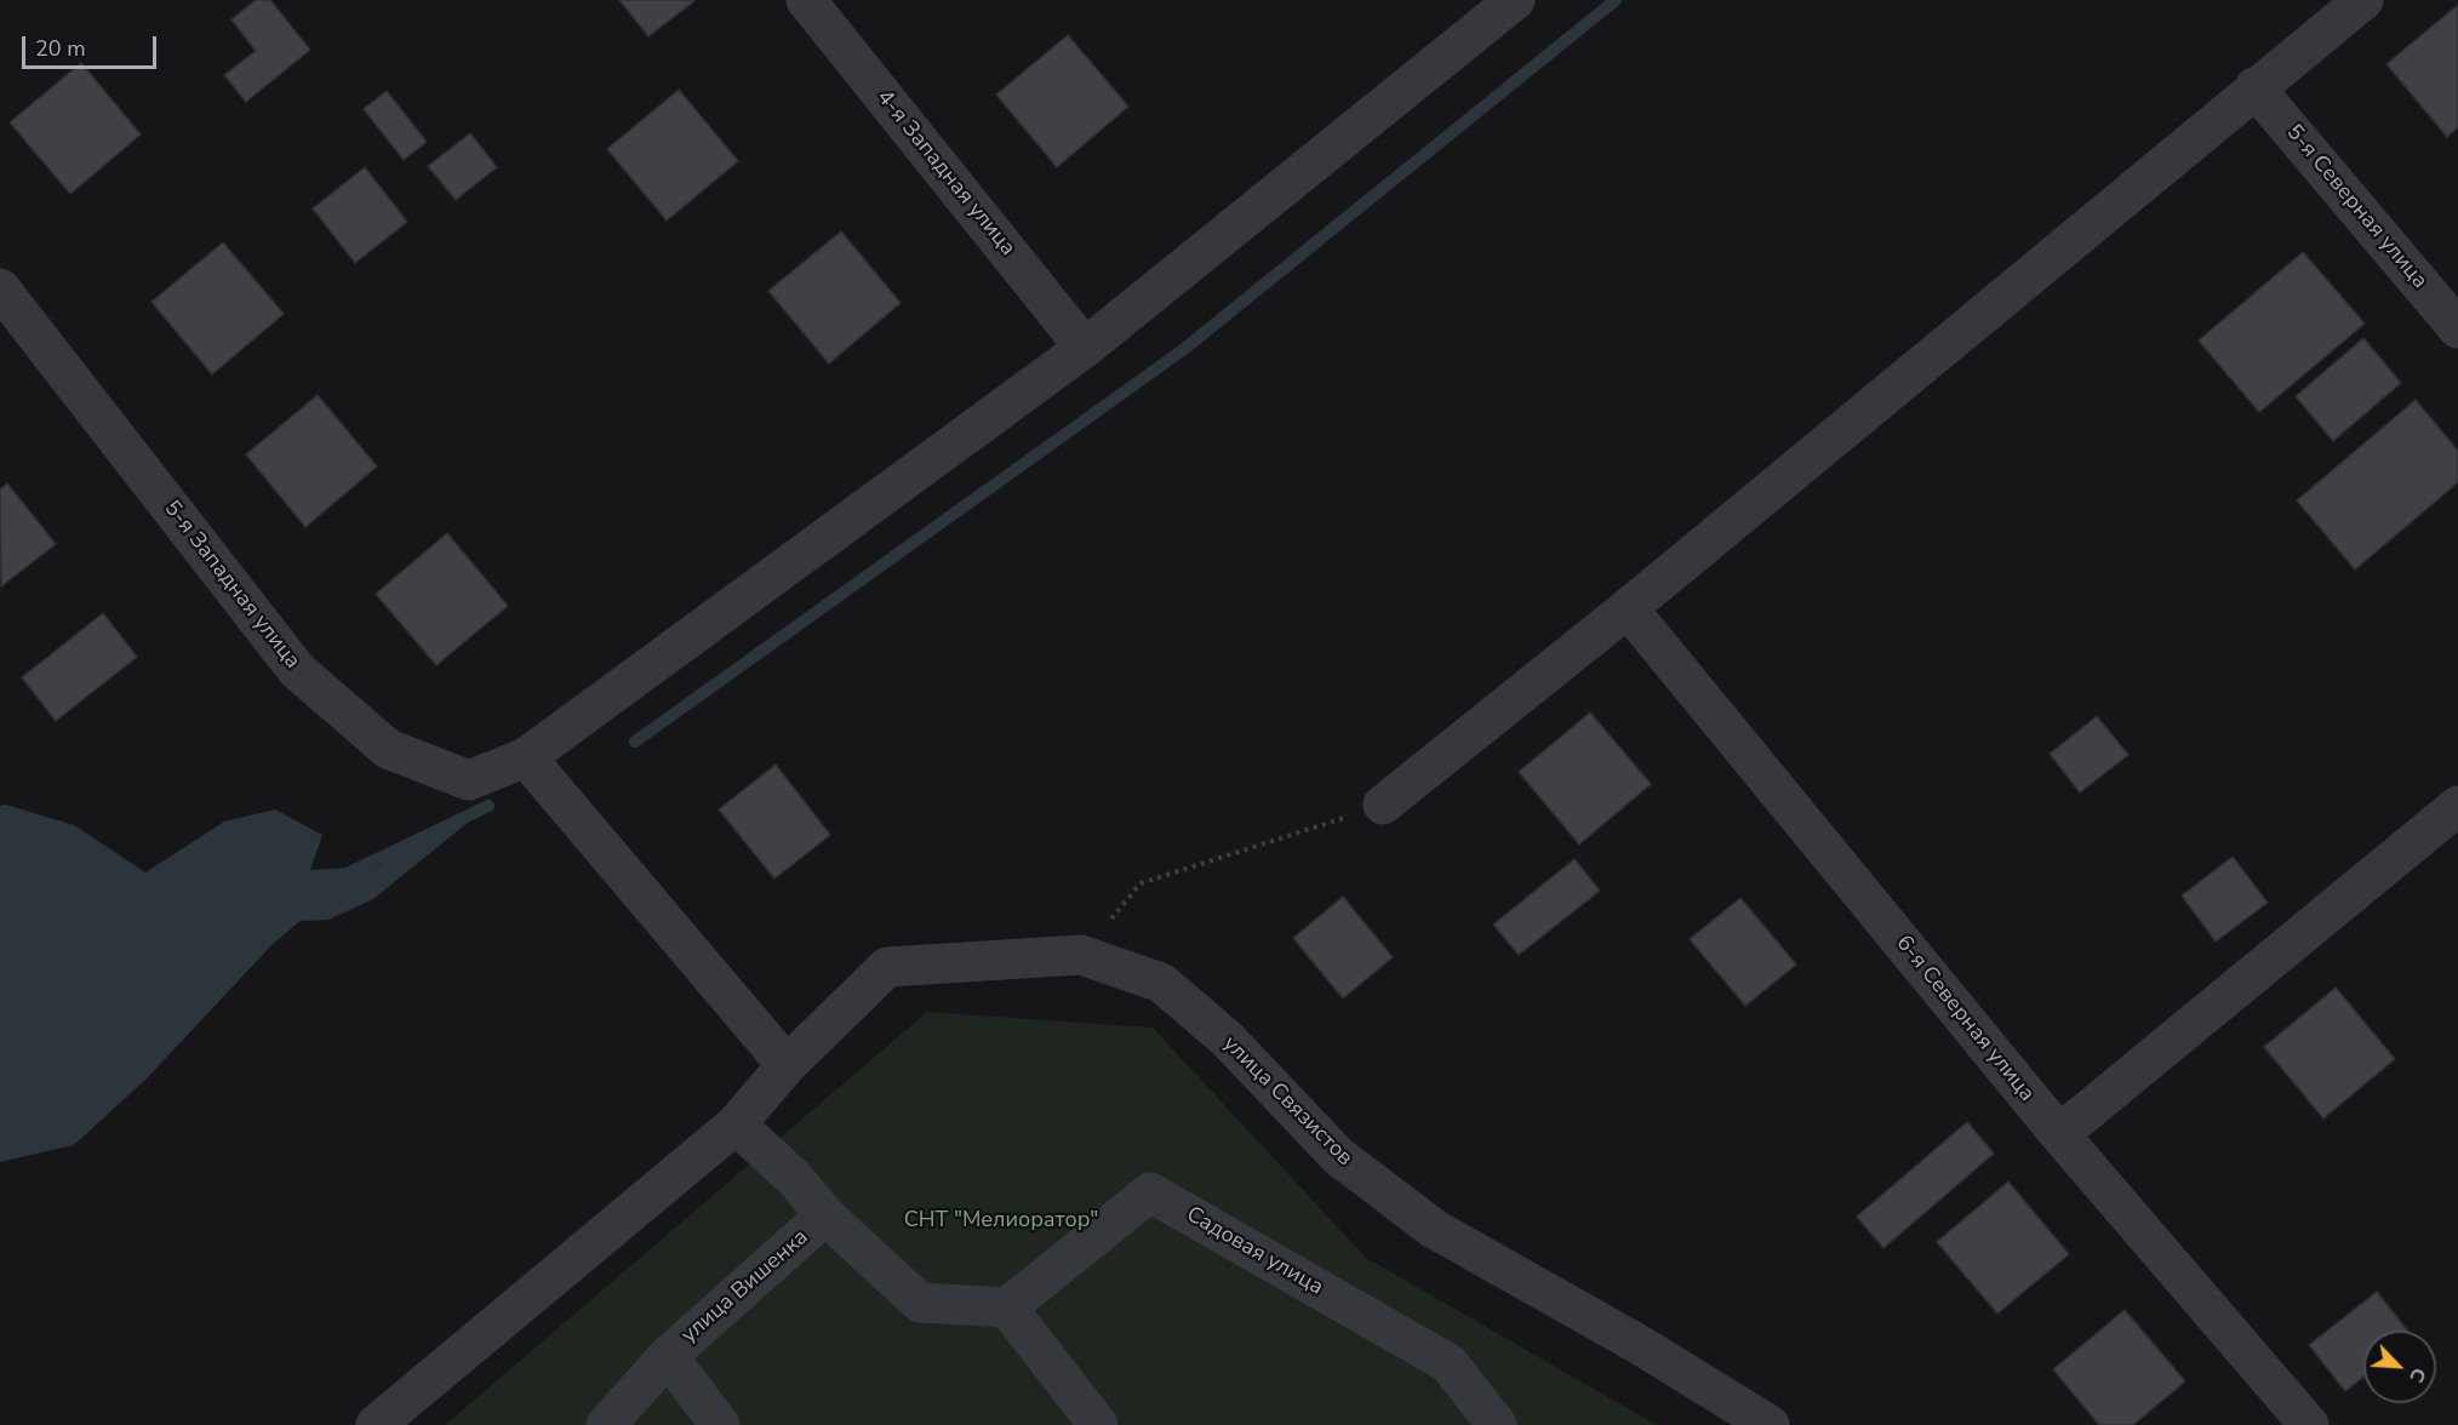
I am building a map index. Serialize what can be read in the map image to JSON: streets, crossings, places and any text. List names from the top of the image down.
{
  "streets": {
    "street": [
      "4-я Западная улица",
      "5-я Северная улица",
      "5-я Западная улица",
      "6-я Северная улица",
      "улица Связистов",
      "Садовая улица",
      "улица Вишенка"
    ]
  },
  "crossings": [
    ["4-я Западная улица", "5-я Западная улица"]
  ],
  "parks": ["СНТ \"Мелиоратор\""],
  "scale_bar": "20 m",
  "north": "bottom right"
}
